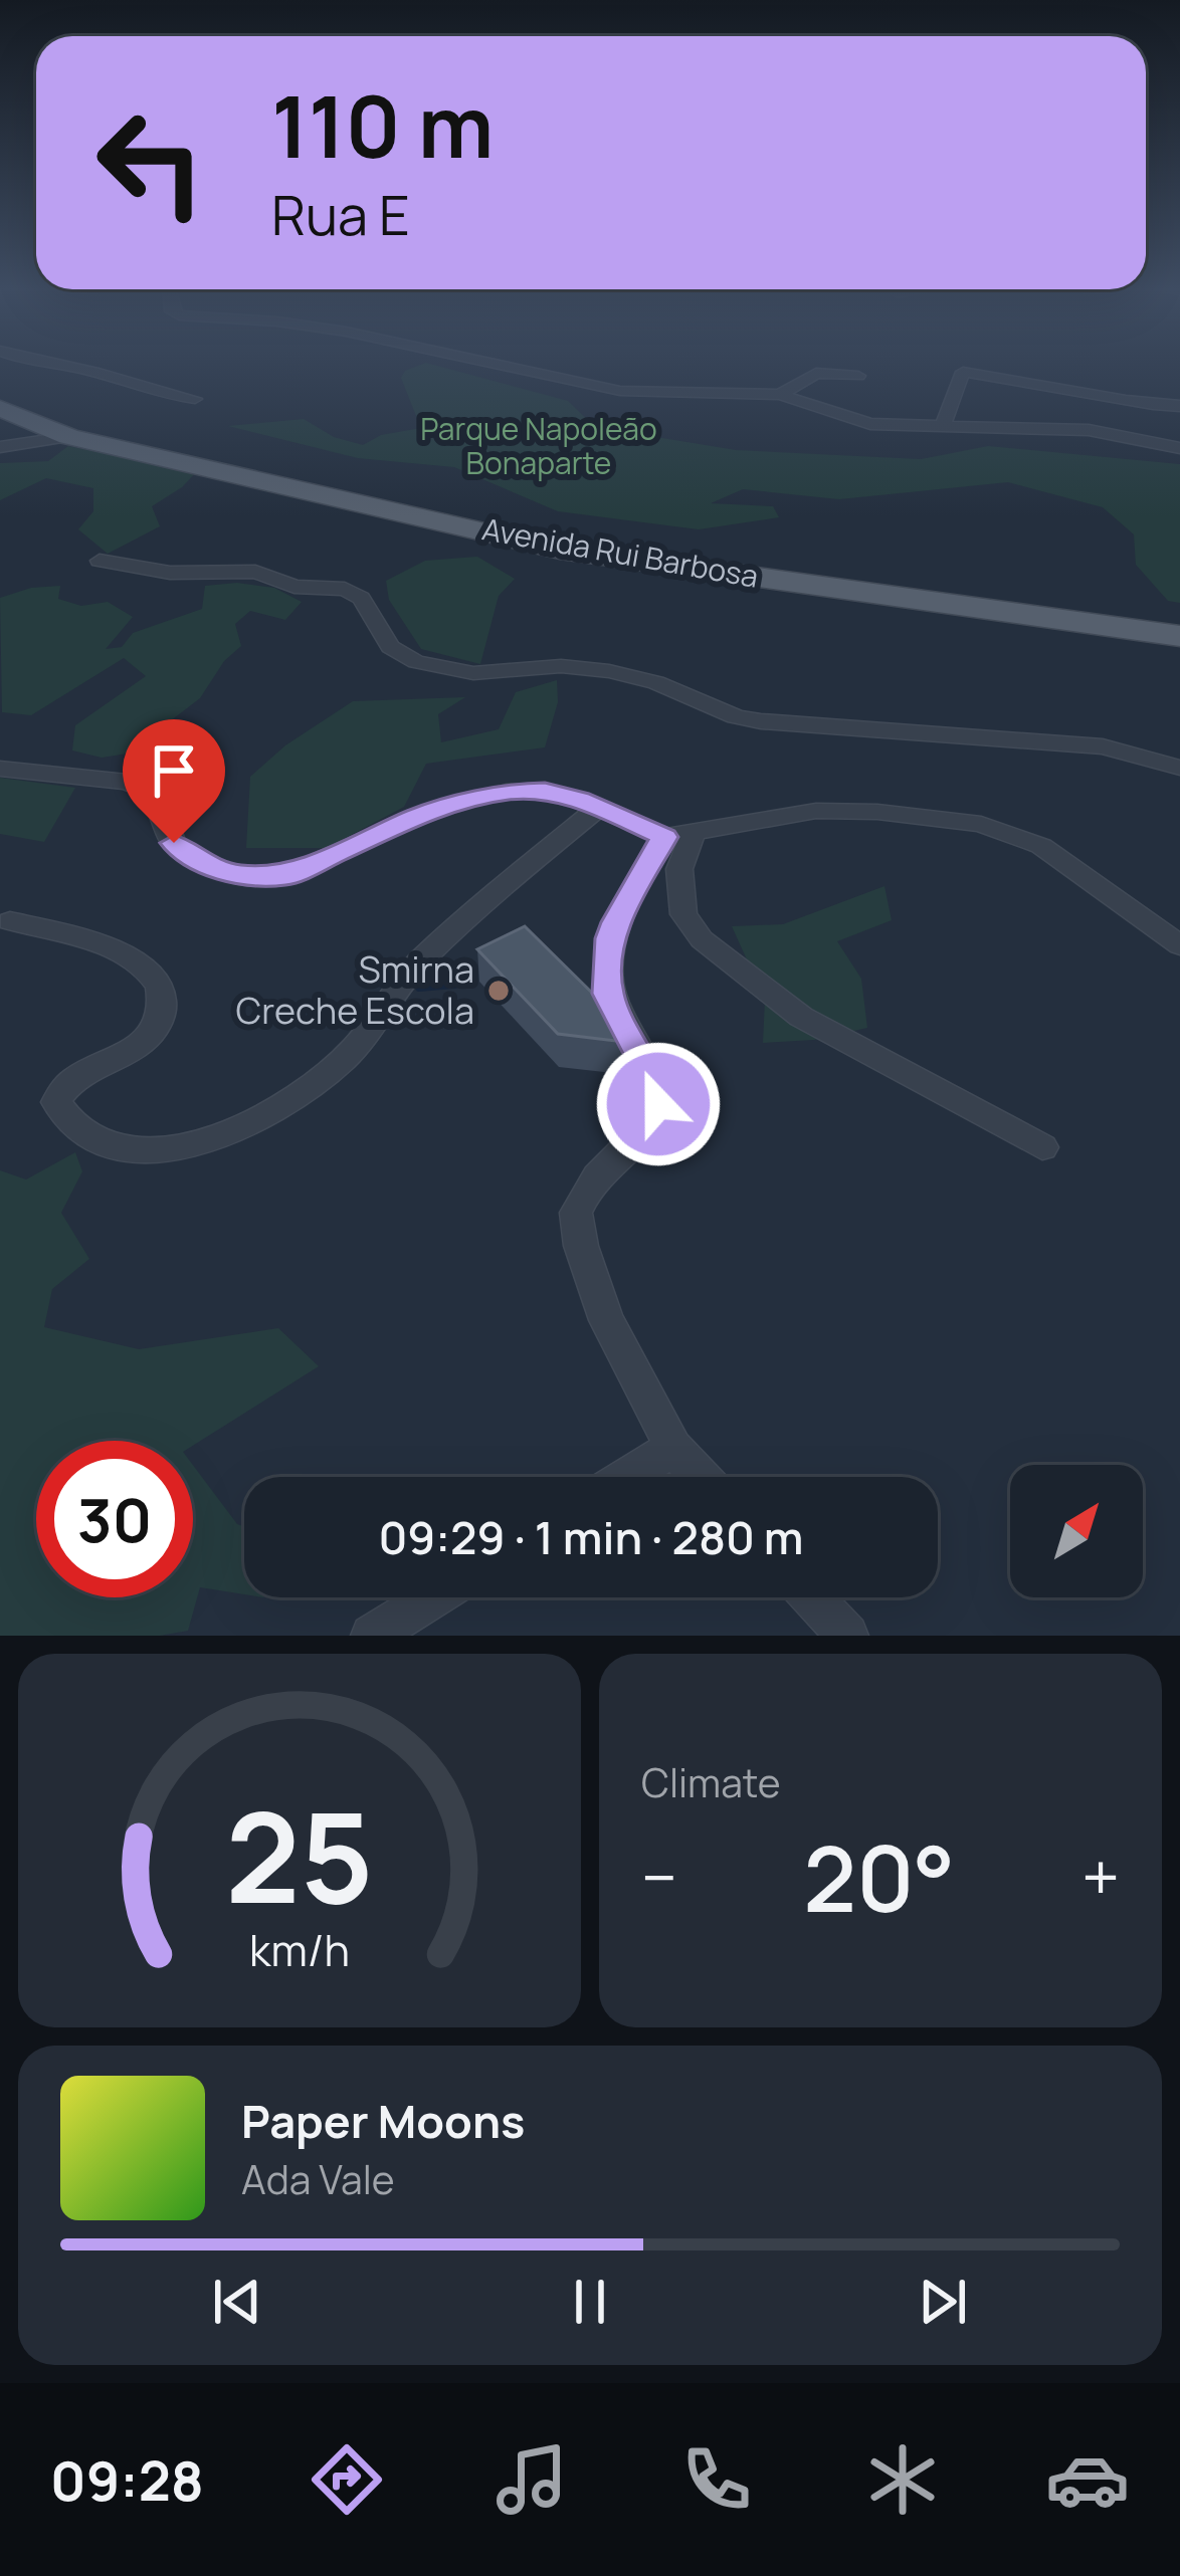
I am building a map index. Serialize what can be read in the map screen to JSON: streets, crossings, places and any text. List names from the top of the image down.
{
  "streets": {
    "main road": ["Avenida Rui Barbosa"]
  },
  "parks": ["Parque Napoleão Bonaparte"],
  "places": ["Smirna Creche Escola"],
  "north": "top right",
  "page": {
    "turn": ["110 m", "Rua E"],
    "limit": "30",
    "trip": "09:29 · 1 min · 280 m",
    "tile": "Climate",
    "heat": ["−", "20°", "+"],
    "song": ["Paper Moons", "Ada Vale"],
    "tabs": "09:28",
    "gauge": ["25", "km/h"]
  }
}
